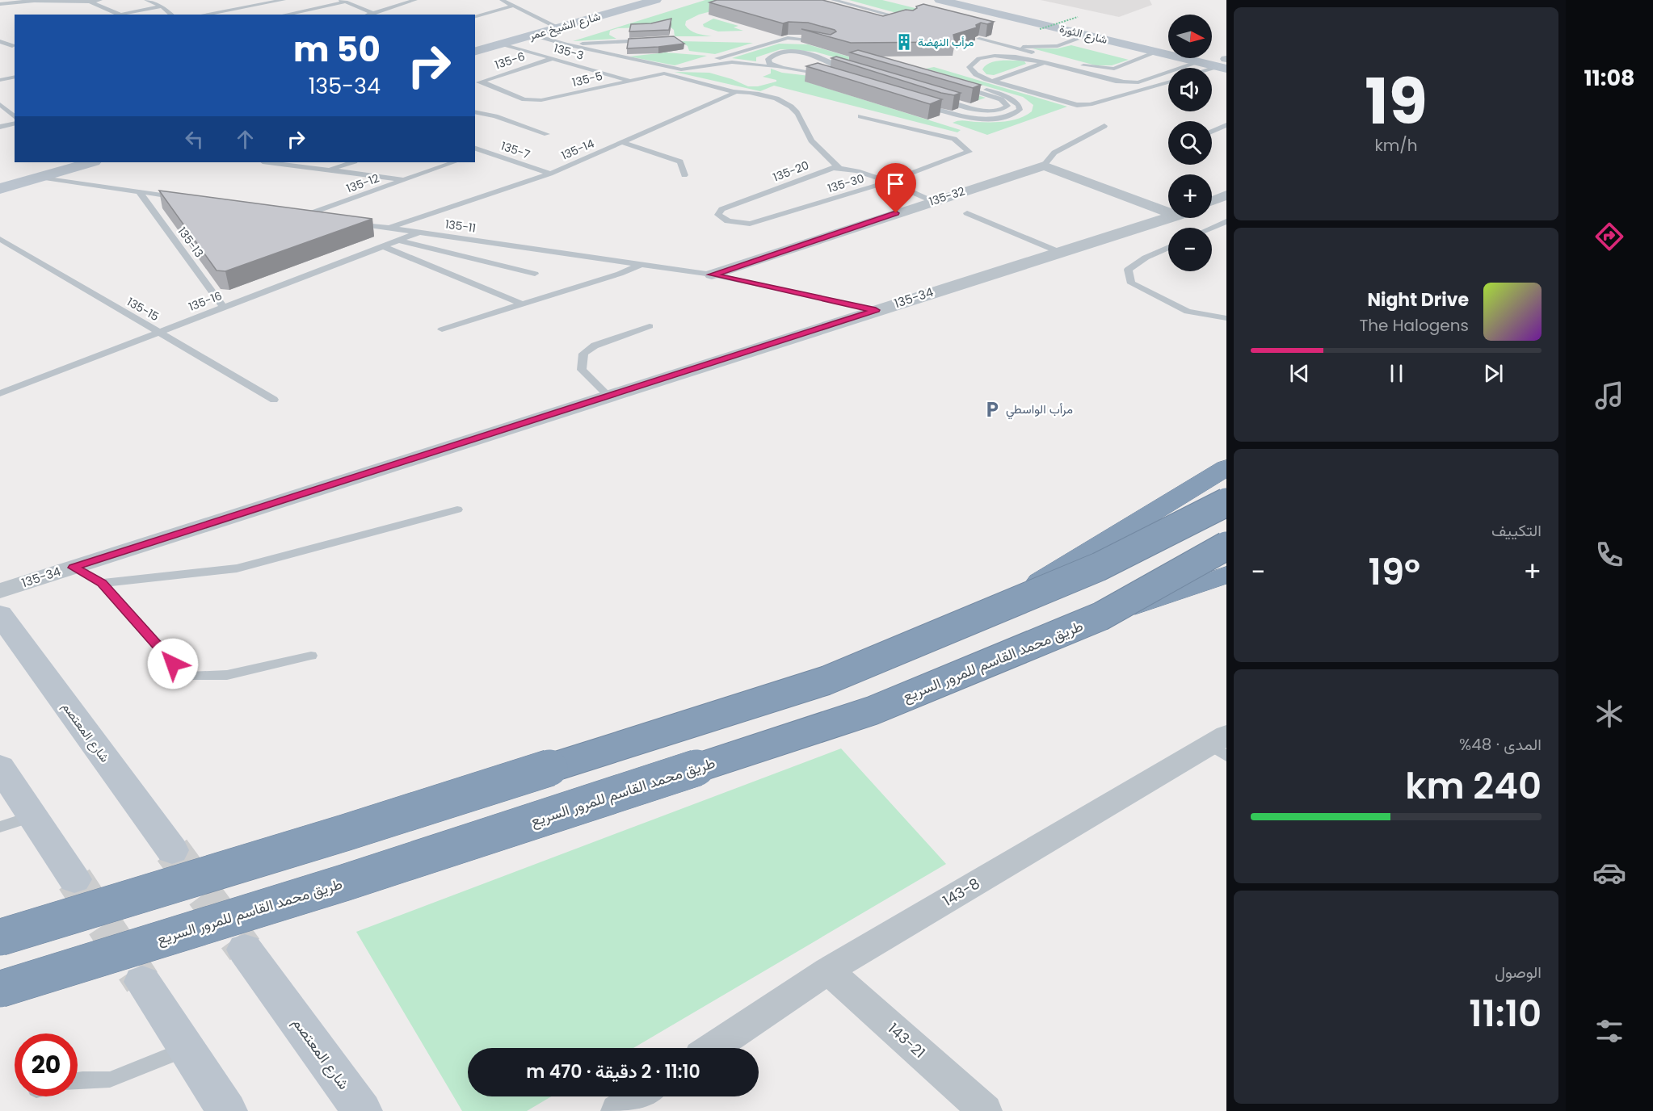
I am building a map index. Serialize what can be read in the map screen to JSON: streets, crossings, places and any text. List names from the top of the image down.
{
  "streets": {
    "highway": ["طريق محمد القاسم للمرور السريع"],
    "main road": ["شارع الشيخ عمر", "شارع الثورة", "شارع المعتصم"],
    "street": [
      "135-32",
      "135-34",
      "143-8",
      "143-21"
    ],
    "lane": [
      "135-3",
      "135-6",
      "135-5",
      "135-14",
      "135-7",
      "135-20",
      "135-12",
      "135-30",
      "135-11",
      "135-13",
      "135-16",
      "135-15"
    ]
  },
  "crossings": [
    ["شارع الشيخ عمر", "135-3"],
    ["135-3", "135-6"],
    ["135-3", "135-5"],
    ["135-6", "135-5"],
    ["135-5", "135-14"],
    ["135-14", "135-7"],
    ["135-14", "135-11"],
    ["135-20", "135-30"],
    ["135-20", "135-32"],
    ["135-32", "135-11"],
    ["135-11", "135-34"],
    ["135-11", "135-16"],
    ["135-13", "135-16"],
    ["135-16", "135-15"],
    ["143-8", "143-21"]
  ],
  "places": {
    "building": ["مرأب النهضة"],
    "parking": ["مرأب الواسطي"]
  },
  "north": "right",
  "page": {
    "tabs": "11:08",
    "tile": [
      ["19", "km/h"],
      "التكييف",
      ["المدى · 48%", "240 km"],
      ["الوصول", "11:10"]
    ],
    "map_buttons": ["+", "−"],
    "turn": ["50 m", "135-34"],
    "song": ["Night Drive", "The Halogens"],
    "heat": ["−", "19°", "+"],
    "limit": "20",
    "trip": "11:10 · 2 دقيقة · 470 m"
  }
}
